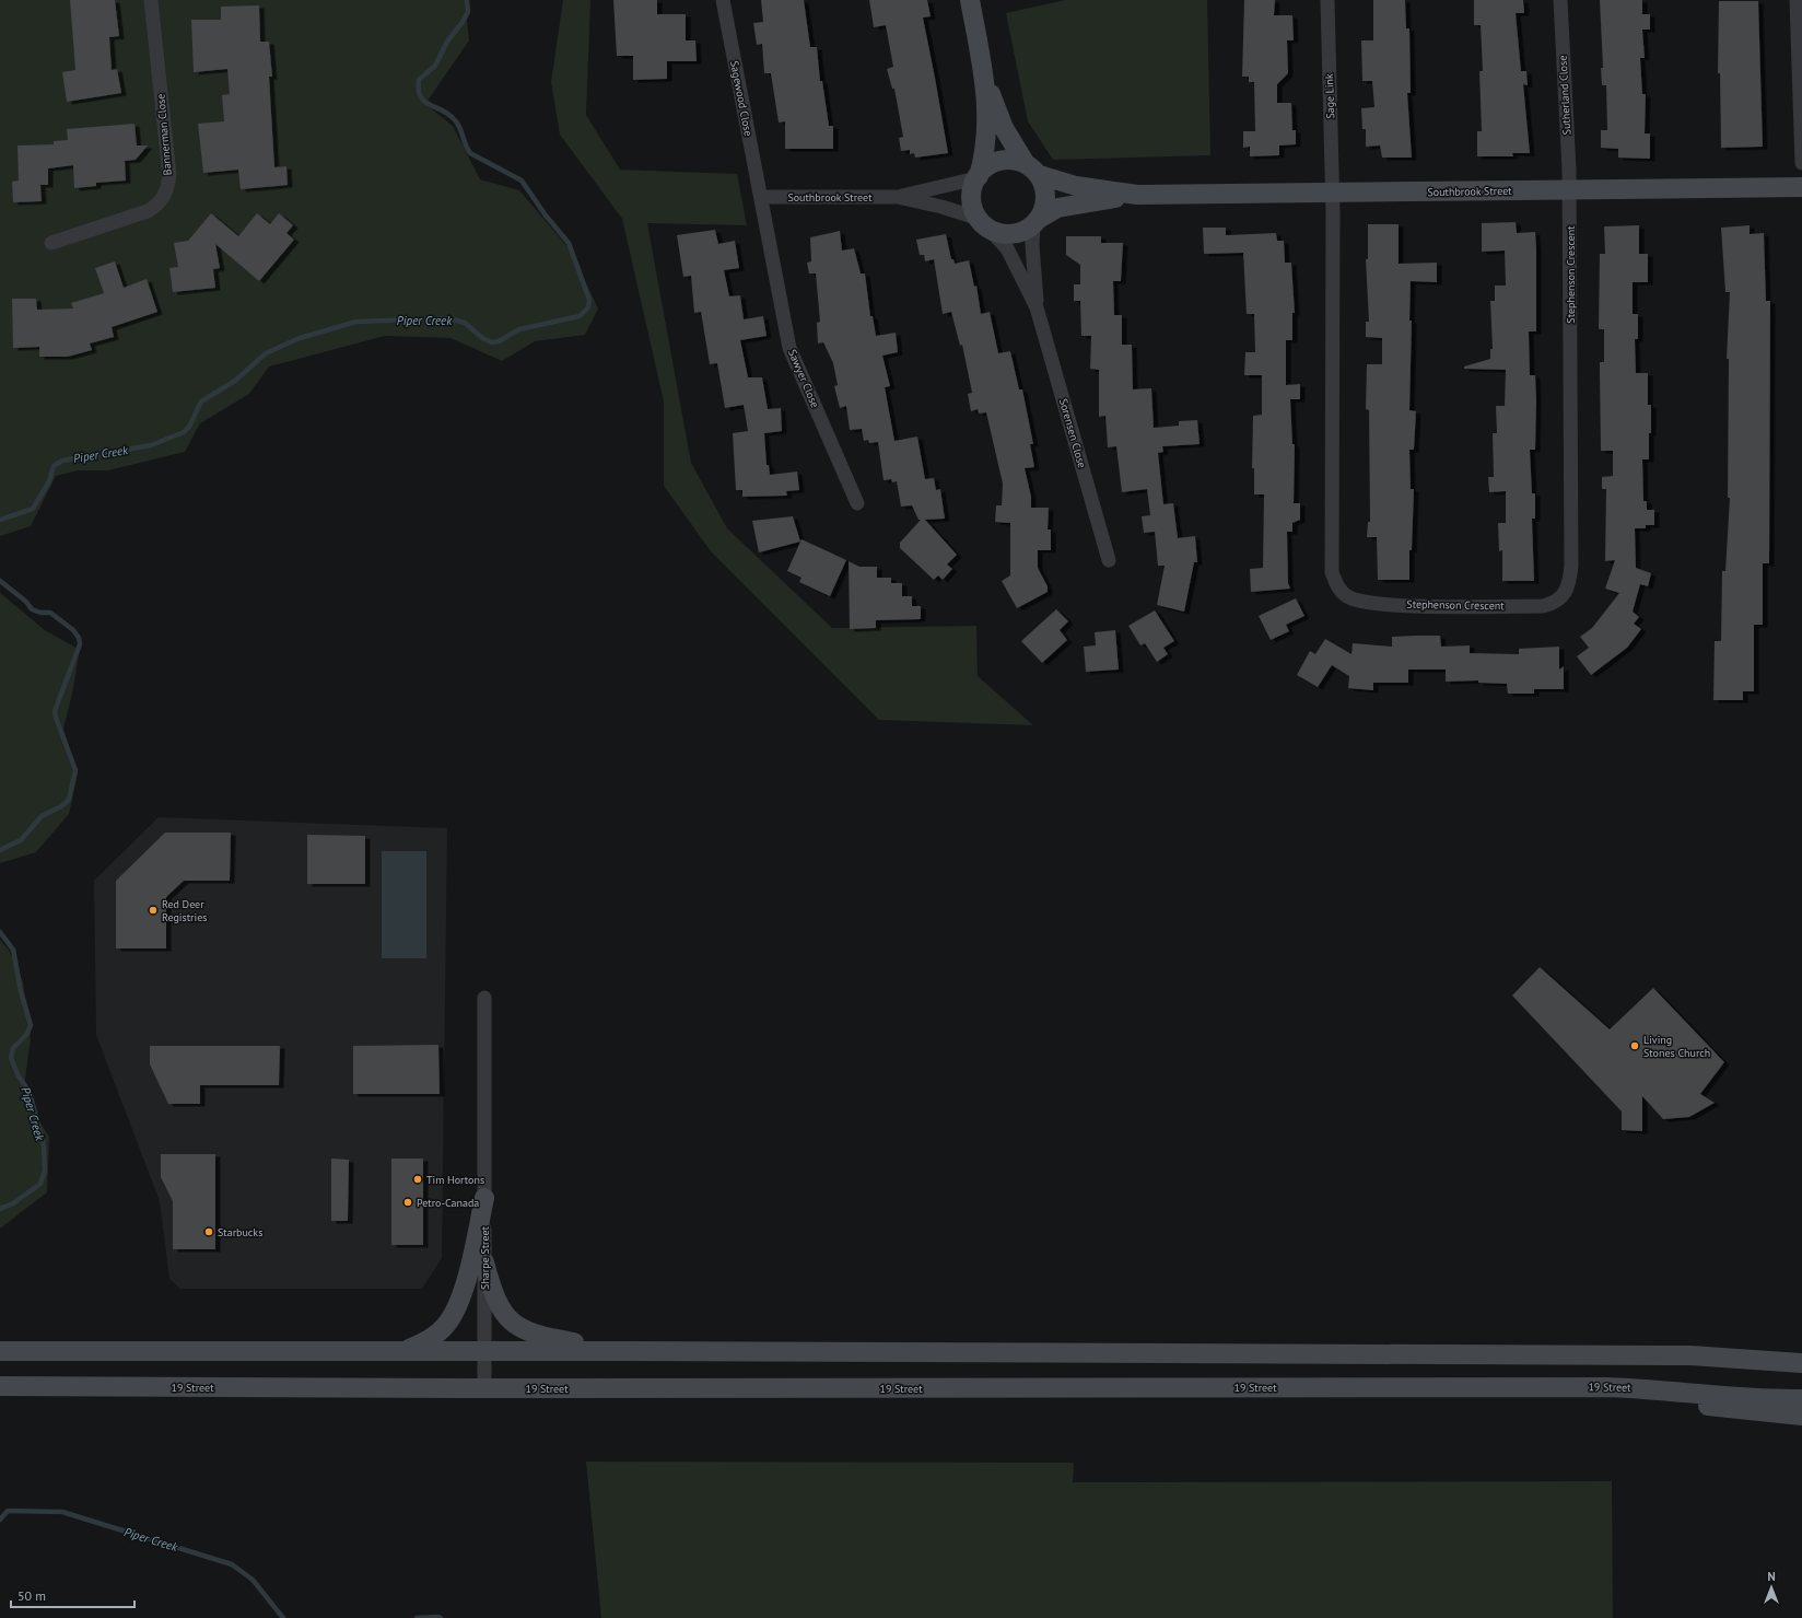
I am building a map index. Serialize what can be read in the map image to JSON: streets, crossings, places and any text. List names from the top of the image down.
{
  "streets": {
    "main road": ["Southbrook Street", "19 Street"],
    "street": [
      "Sutherland Close",
      "Sage Link",
      "Sagewood Close",
      "Bannerman Close",
      "Stephenson Crescent",
      "Sawyer Close",
      "Sorensen Close",
      "Sharpe Street"
    ]
  },
  "crossings": [
    ["Sutherland Close", "Southbrook Street"],
    ["Sutherland Close", "Stephenson Crescent"],
    ["Sage Link", "Southbrook Street"],
    ["Sage Link", "Stephenson Crescent"],
    ["Sagewood Close", "Southbrook Street"],
    ["Sagewood Close", "Sawyer Close"],
    ["Southbrook Street", "Stephenson Crescent"],
    ["Southbrook Street", "Sawyer Close"],
    ["Southbrook Street", "Sorensen Close"],
    ["Sharpe Street", "19 Street"]
  ],
  "water": ["Piper Creek"],
  "places": [
    "Red Deer Registries",
    "Living Stones Church",
    "Tim Hortons",
    "Petro-Canada",
    "Starbucks"
  ],
  "scale_bar": "50 m",
  "north": "top"
}
